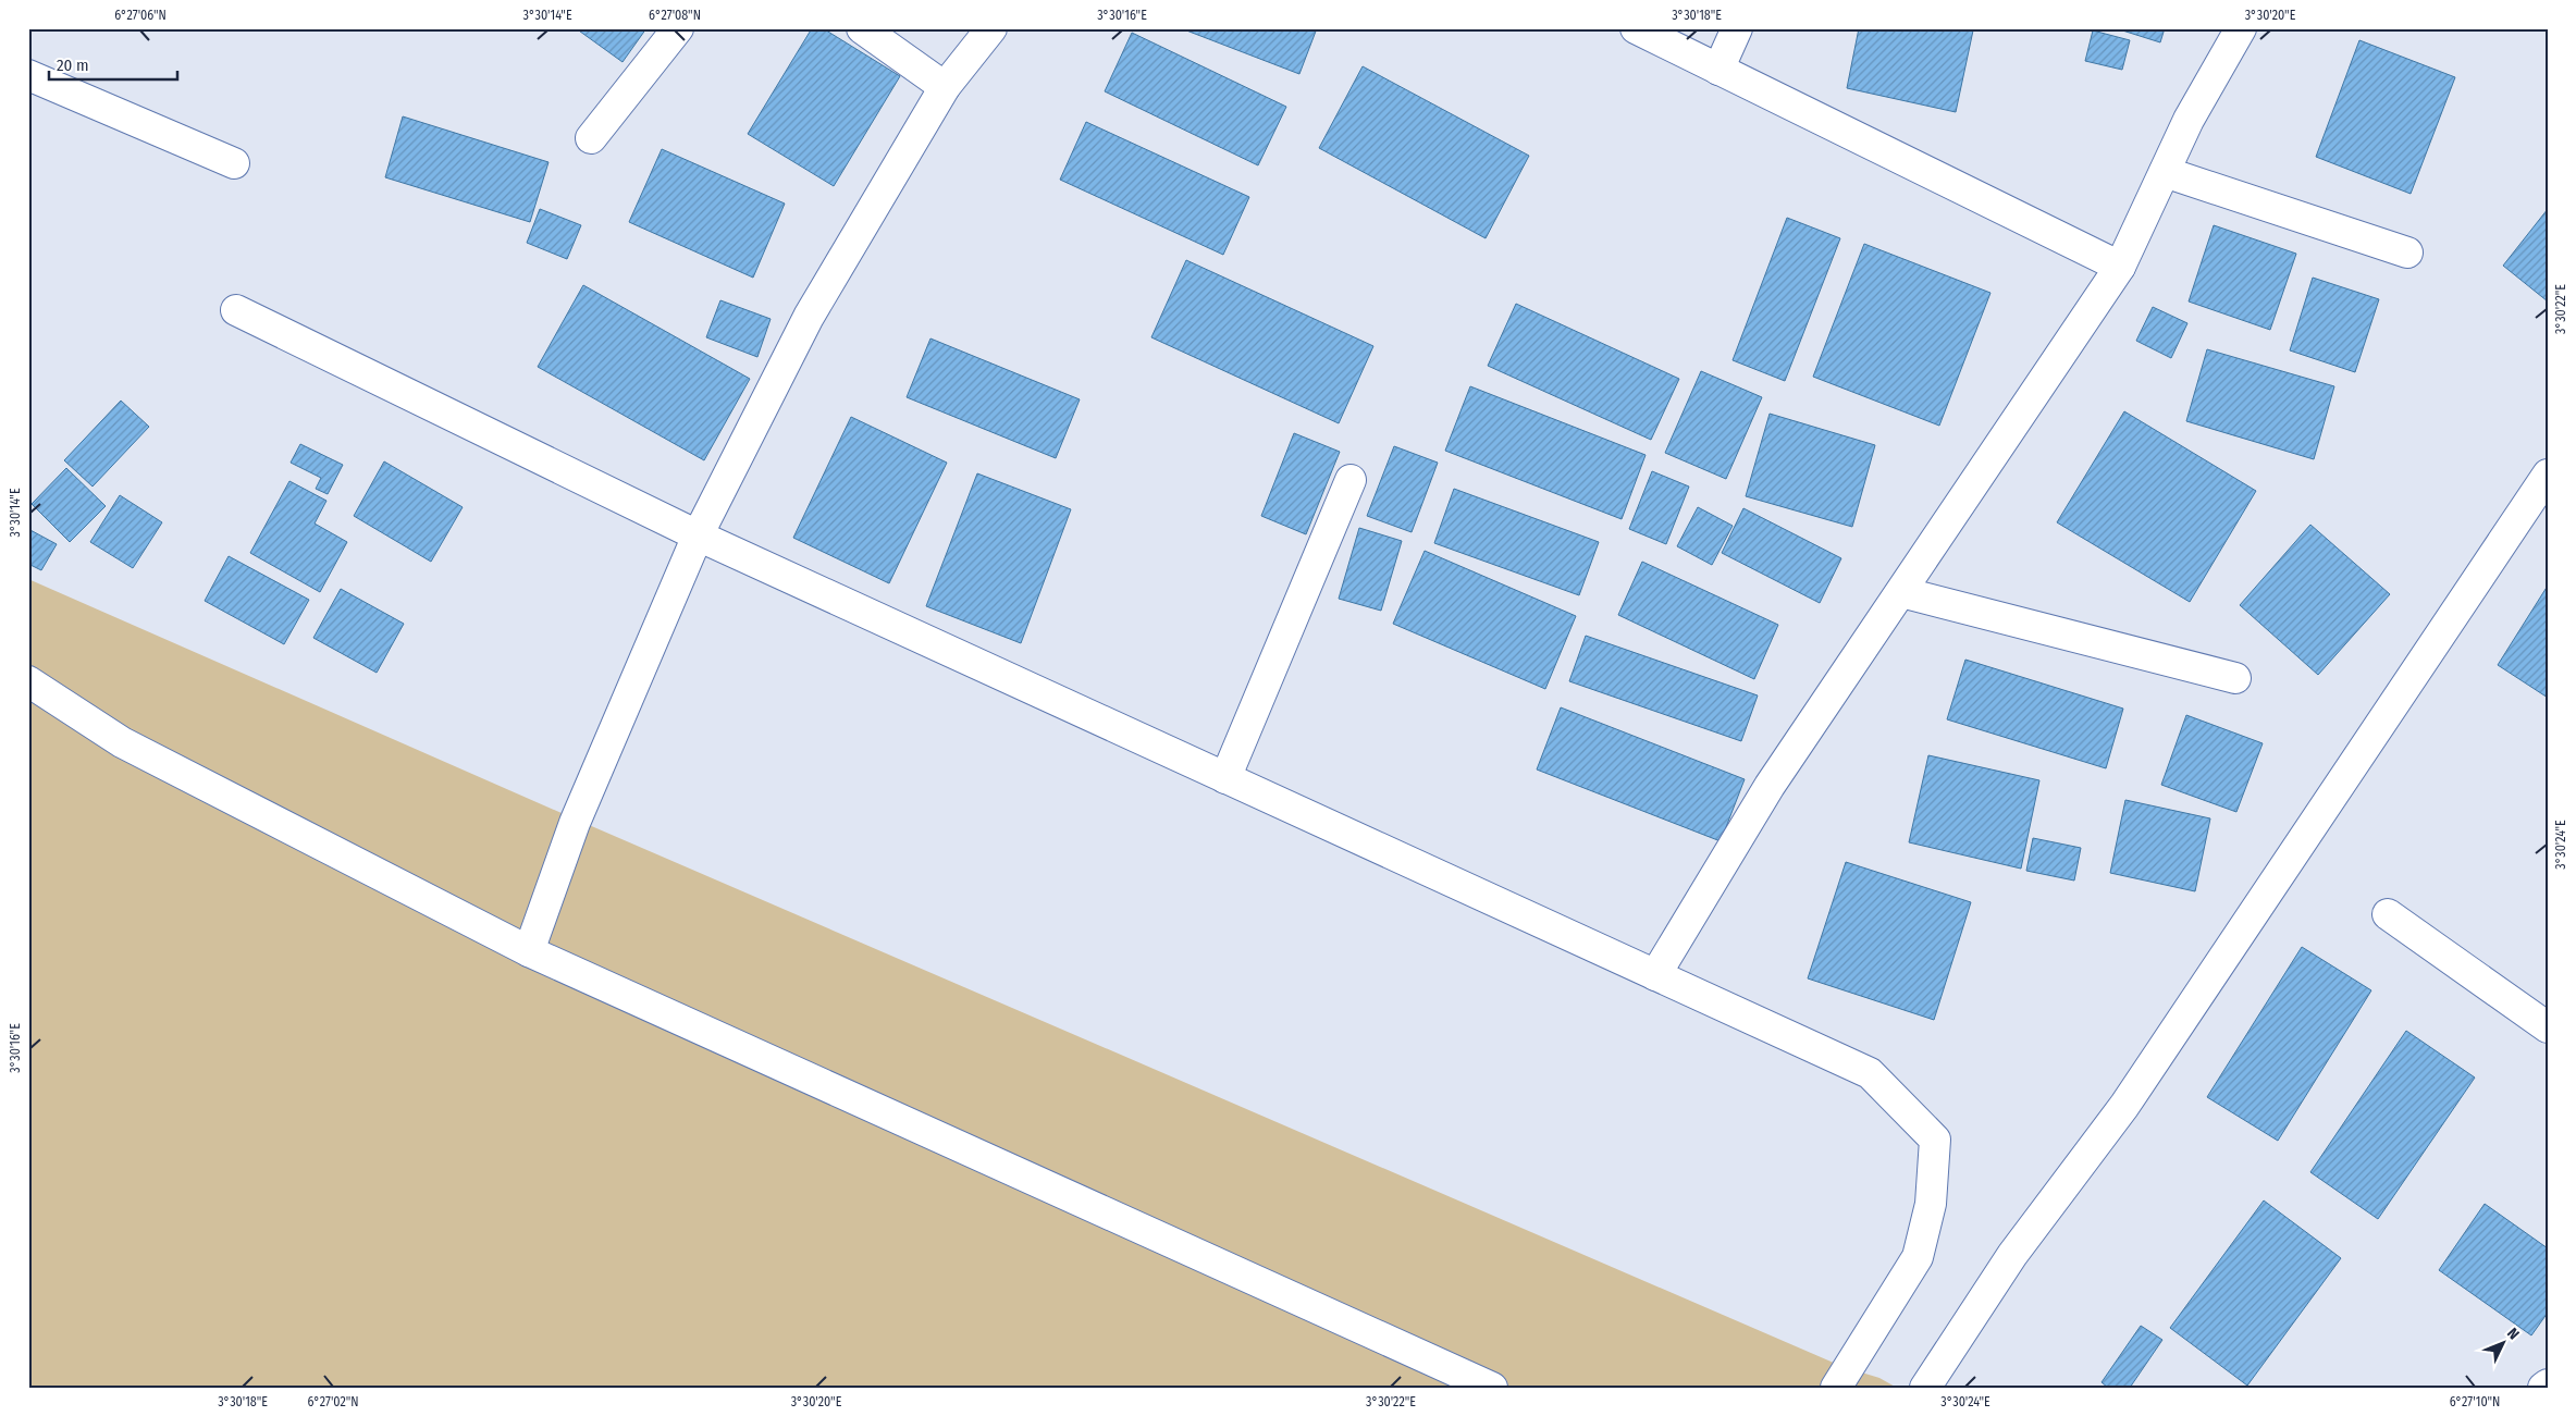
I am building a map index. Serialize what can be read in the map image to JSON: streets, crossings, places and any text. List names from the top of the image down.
{
  "scale_bar": "20 m",
  "north": "top right",
  "coordinates": [
    "6°27'06\"N",
    "3°30'14\"E",
    "6°27'08\"N",
    "3°30'16\"E",
    "3°30'18\"E",
    "3°30'20\"E",
    "3°30'22\"E",
    "3°30'24\"E",
    "6°27'02\"N",
    "6°27'10\"N"
  ]
}
